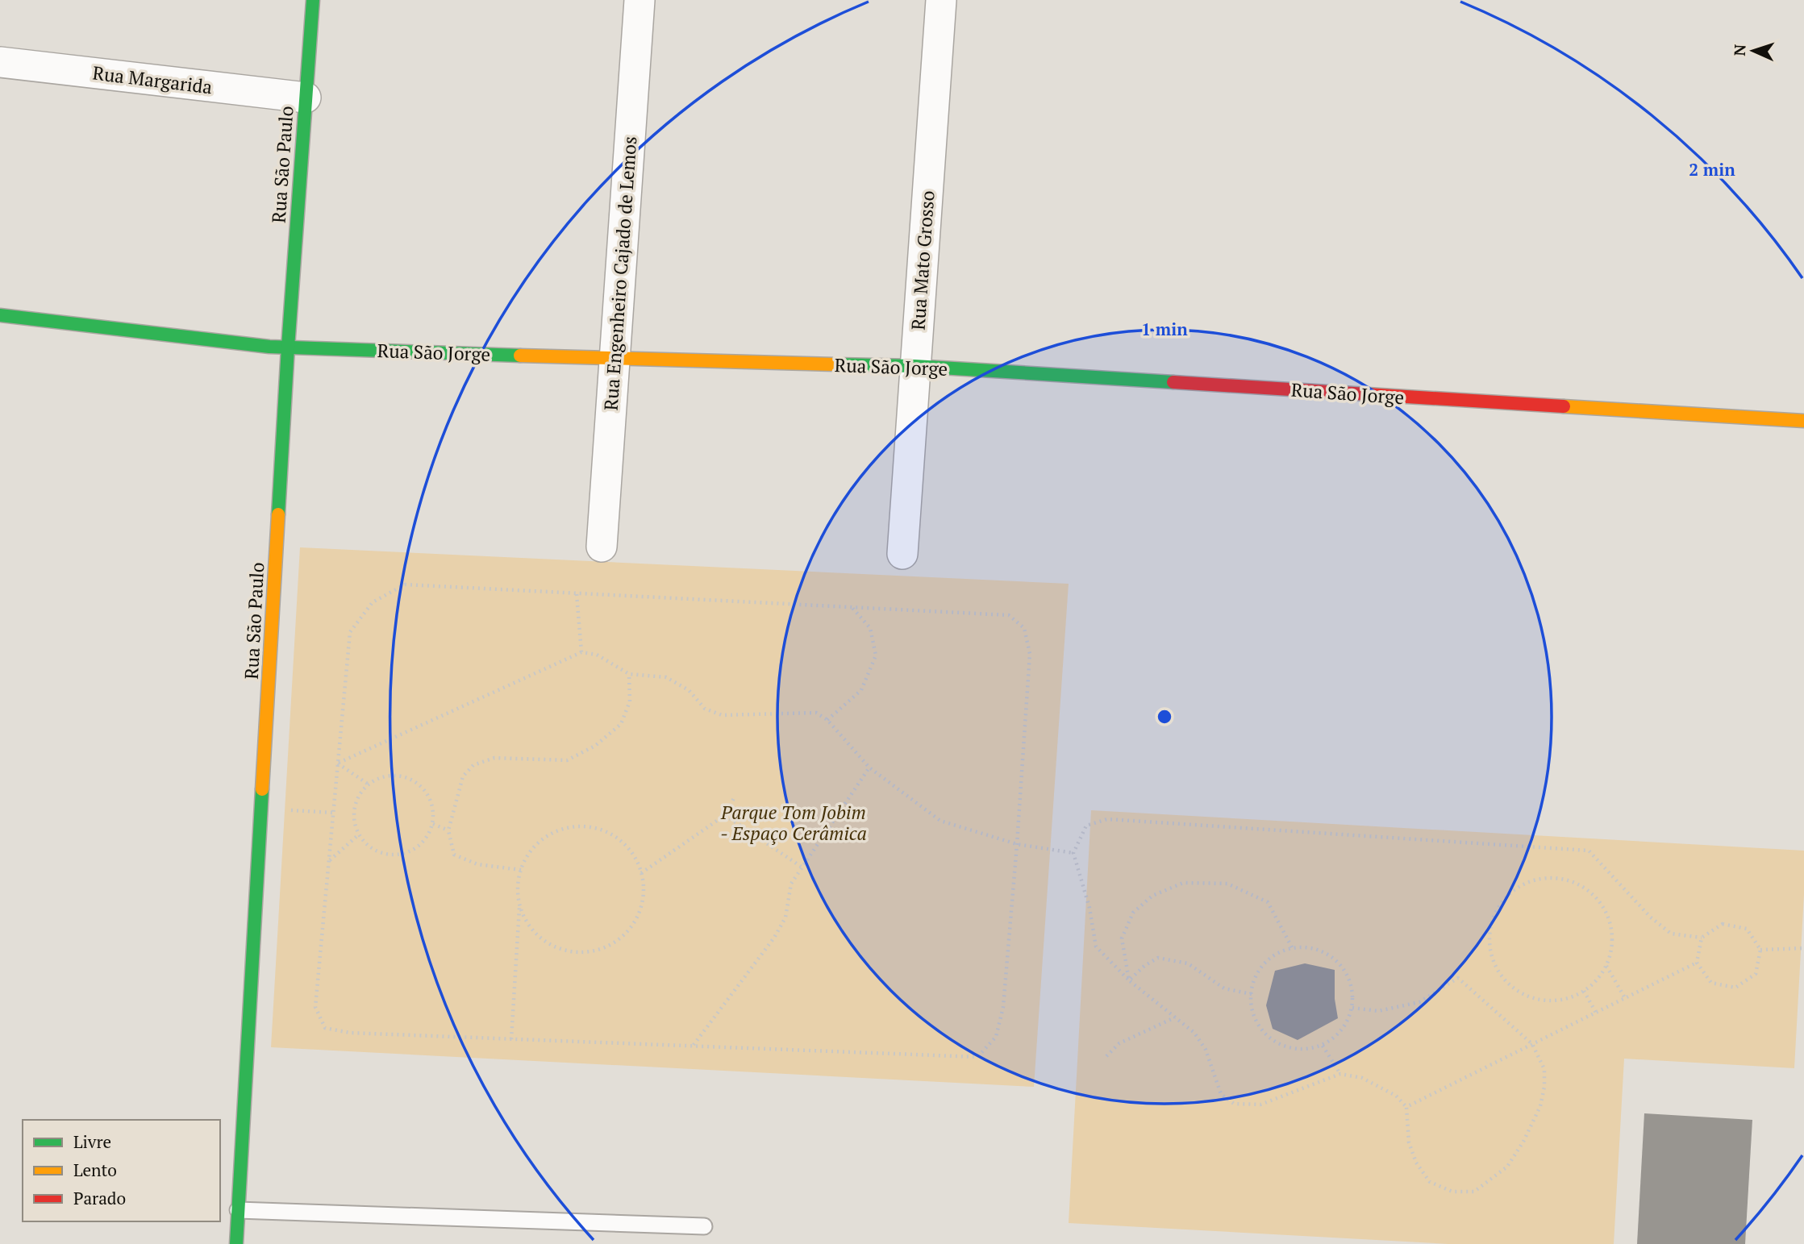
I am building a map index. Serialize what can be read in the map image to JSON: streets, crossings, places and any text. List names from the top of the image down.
{
  "streets": {
    "street": [
      "Rua Margarida",
      "Rua São Paulo",
      "Rua Mato Grosso",
      "Rua Engenheiro Cajado de Lemos",
      "Rua São Jorge"
    ]
  },
  "crossings": [
    ["Rua Margarida", "Rua São Paulo"],
    ["Rua São Paulo", "Rua São Jorge"],
    ["Rua Mato Grosso", "Rua São Jorge"],
    ["Rua Engenheiro Cajado de Lemos", "Rua São Jorge"]
  ],
  "parks": ["Parque Tom Jobim - Espaço Cerâmica"],
  "legend": ["Livre", "Lento", "Parado"],
  "north": "left",
  "rings": ["2 min", "1 min"]
}
